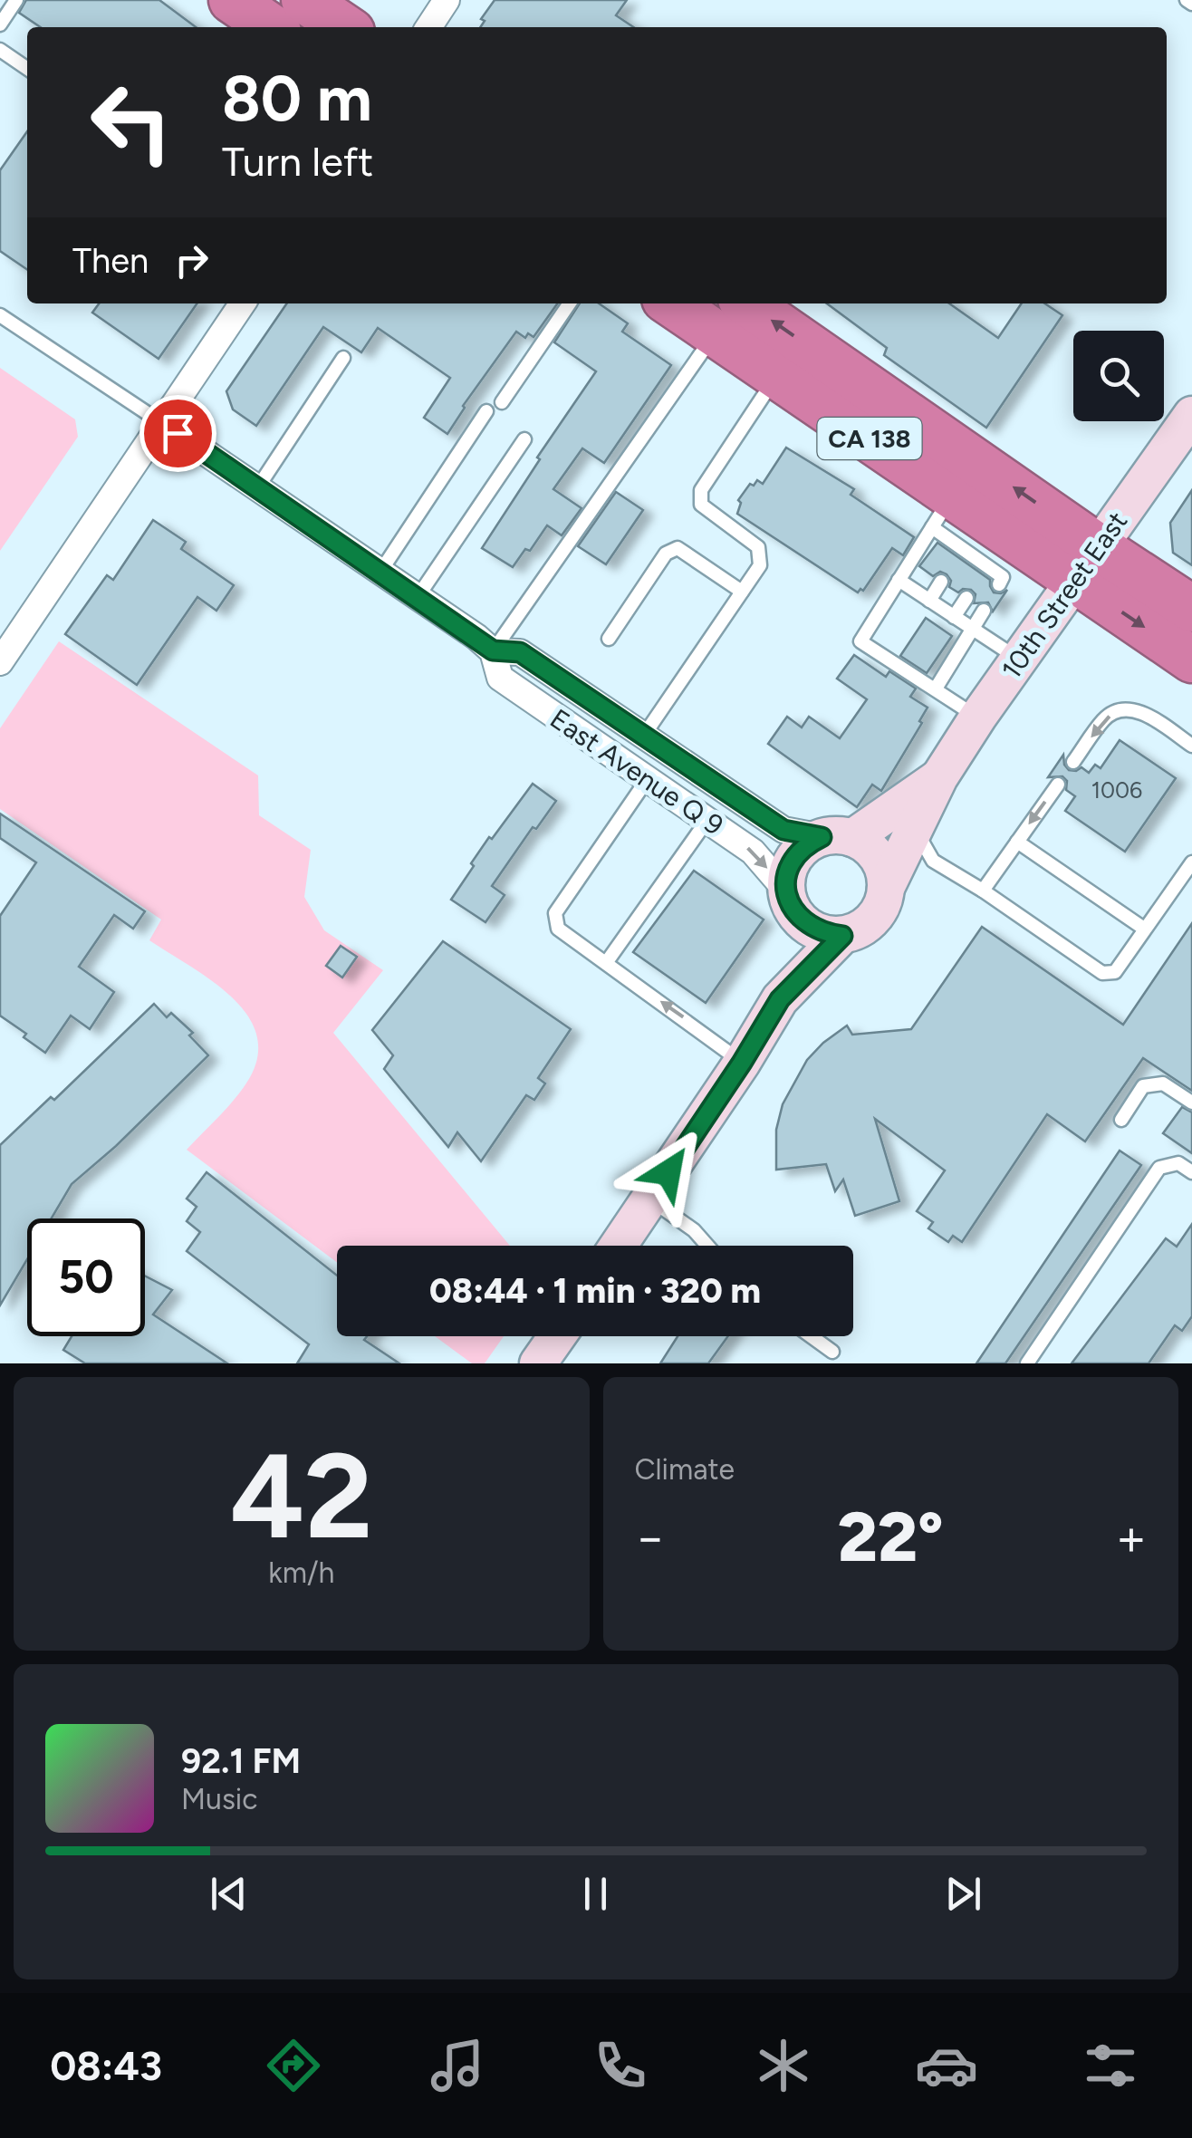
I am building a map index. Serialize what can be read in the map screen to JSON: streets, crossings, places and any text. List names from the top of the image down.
{
  "streets": {
    "highway": ["CA 138"],
    "main road": ["10th Street East"],
    "street": ["East Avenue Q 9"]
  },
  "crossings": [
    ["CA 138", "10th Street East"],
    ["10th Street East", "East Avenue Q 9"]
  ],
  "house_numbers": ["1006"],
  "page": {
    "turn": ["80 m", "Turn left"],
    "then": "Then",
    "limit": "50",
    "trip": "08:44 · 1 min · 320 m",
    "tile": [
      ["42", "km/h"],
      "Climate"
    ],
    "heat": ["−", "22°", "+"],
    "song": ["92.1 FM", "Music"],
    "tabs": "08:43"
  }
}
